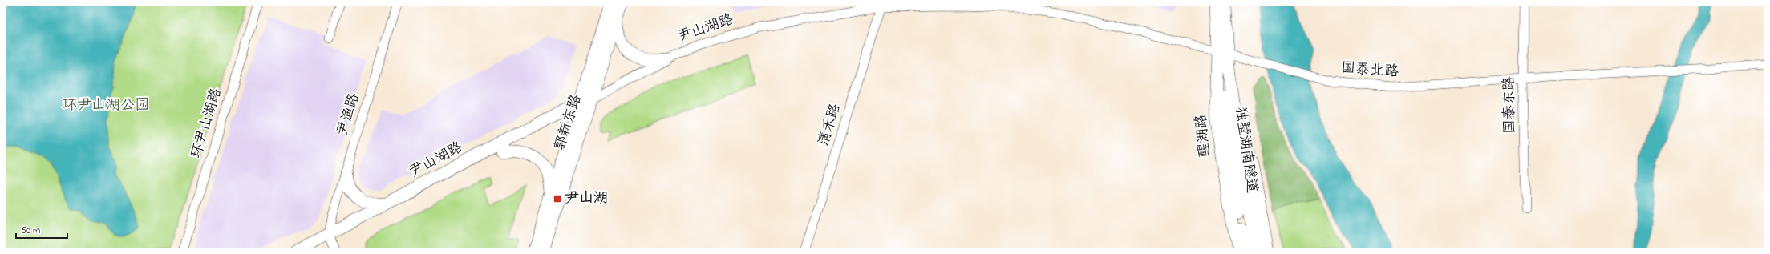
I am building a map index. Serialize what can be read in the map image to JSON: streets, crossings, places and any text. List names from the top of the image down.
{
  "streets": {
    "main road": [
      "尹山湖路",
      "郭新东路",
      "醒湖路",
      "独墅湖南隧道"
    ],
    "street": [
      "国泰北路",
      "国泰东路",
      "尹渔路",
      "环尹山湖路",
      "清禾路"
    ]
  },
  "crossings": [
    ["尹山湖路", "国泰北路"],
    ["尹山湖路", "尹渔路"],
    ["尹山湖路", "郭新东路"],
    ["尹山湖路", "清禾路"],
    ["尹山湖路", "醒湖路"],
    ["尹山湖路", "独墅湖南隧道"],
    ["国泰北路", "国泰东路"],
    ["国泰北路", "醒湖路"],
    ["国泰北路", "独墅湖南隧道"],
    ["醒湖路", "独墅湖南隧道"]
  ],
  "parks": ["环尹山湖公园"],
  "places": {
    "transit": ["尹山湖"]
  },
  "scale_bar": "50 m"
}
